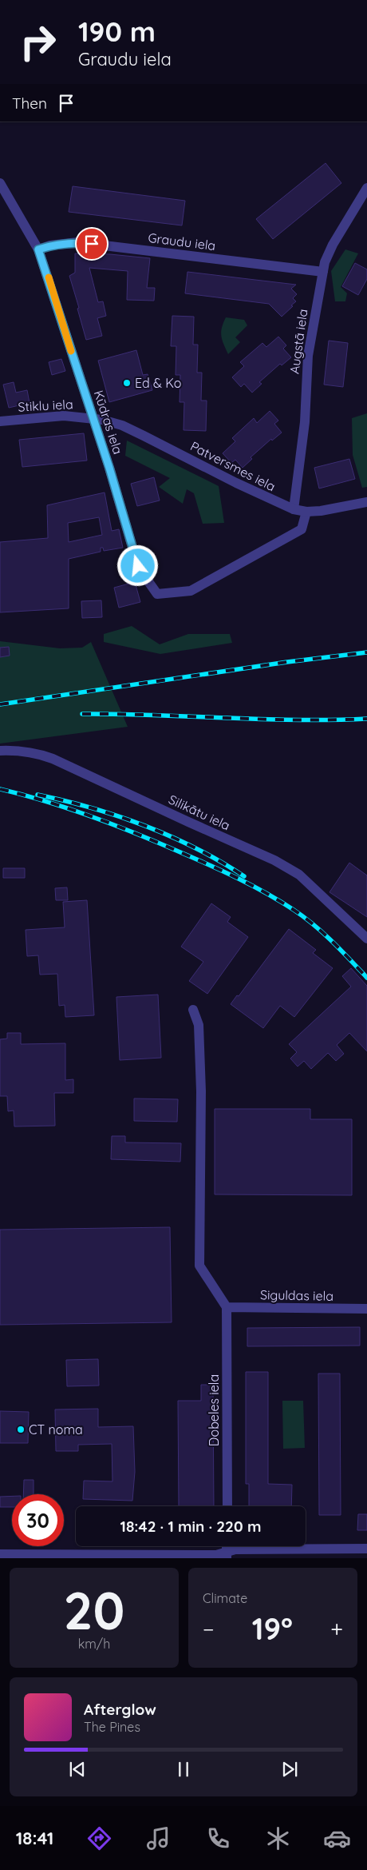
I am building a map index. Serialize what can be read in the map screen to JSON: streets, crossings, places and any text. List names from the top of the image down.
{
  "streets": {
    "street": [
      "Graudu iela",
      "Augstā iela",
      "Stiklu iela",
      "Kūdras iela",
      "Patversmes iela",
      "Silikātu iela",
      "Siguldas iela",
      "Dobeles iela"
    ]
  },
  "crossings": [
    ["Graudu iela", "Augstā iela"],
    ["Graudu iela", "Kūdras iela"],
    ["Augstā iela", "Patversmes iela"],
    ["Stiklu iela", "Kūdras iela"],
    ["Stiklu iela", "Patversmes iela"],
    ["Kūdras iela", "Patversmes iela"],
    ["Siguldas iela", "Dobeles iela"]
  ],
  "places": ["Ed & Ko", "CT noma"],
  "page": {
    "turn": ["190 m", "Graudu iela"],
    "then": "Then",
    "limit": "30",
    "trip": "18:42 · 1 min · 220 m",
    "tile": [
      ["20", "km/h"],
      "Climate"
    ],
    "heat": ["−", "19°", "+"],
    "song": ["Afterglow", "The Pines"],
    "tabs": "18:41"
  }
}
